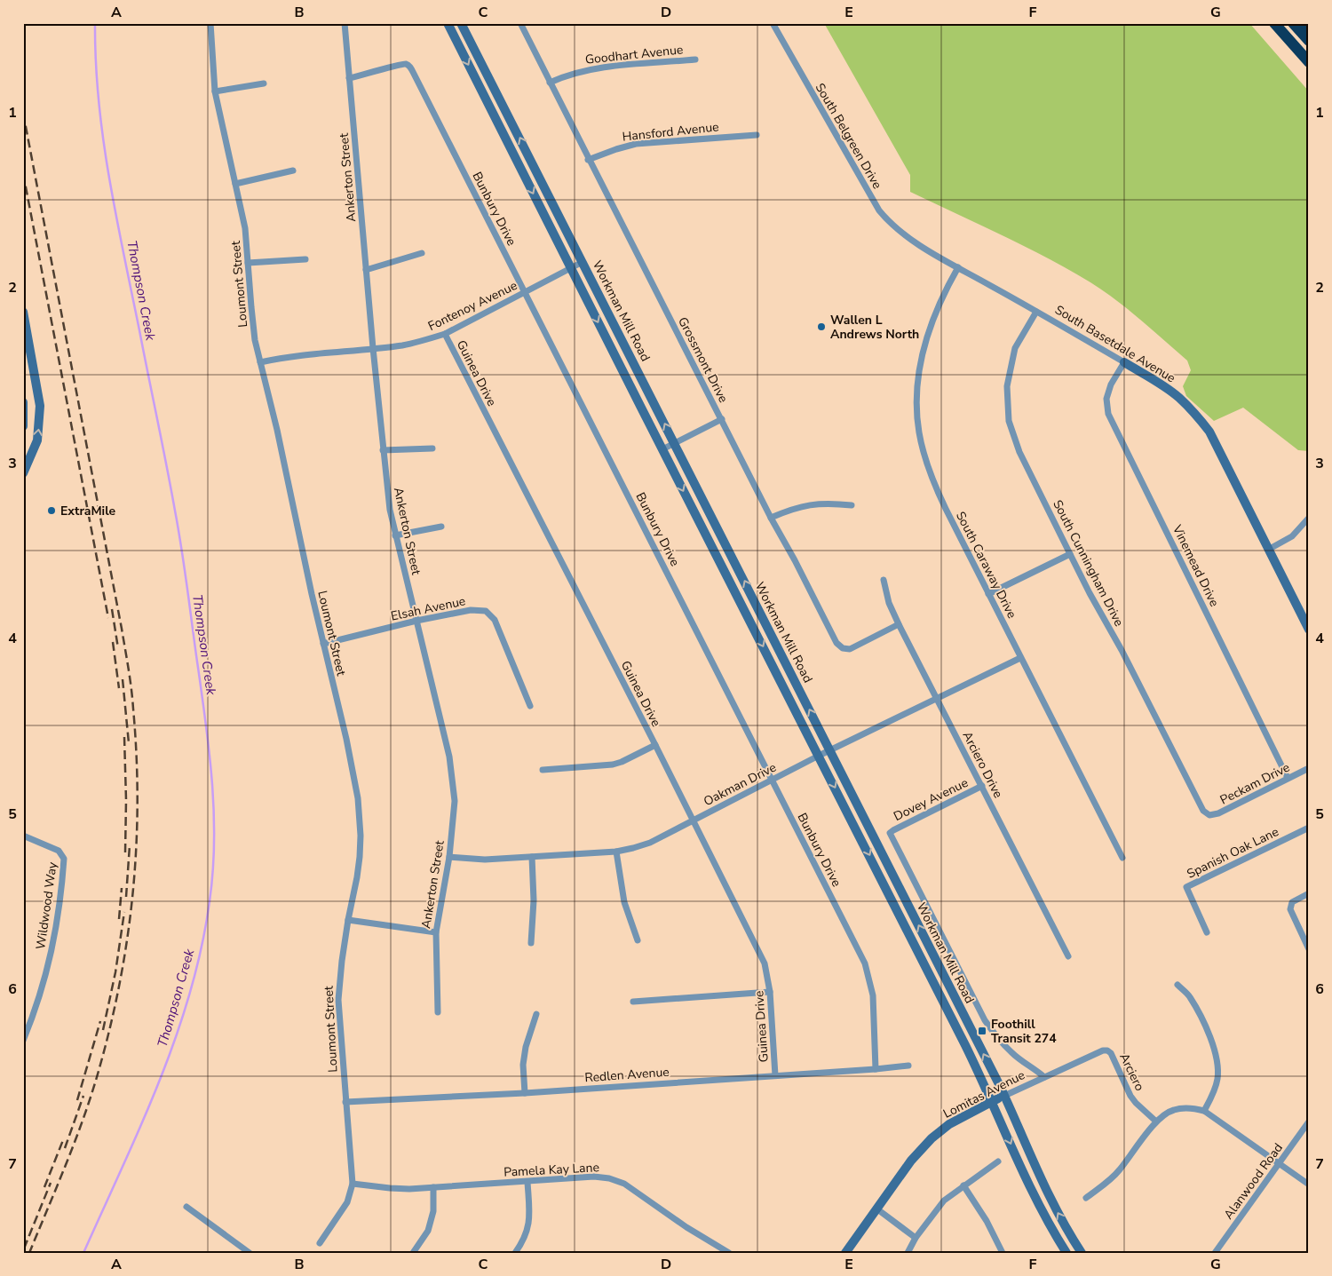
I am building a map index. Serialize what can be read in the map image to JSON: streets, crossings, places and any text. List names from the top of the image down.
{
  "streets": {
    "main road": ["Workman Mill Road", "South Basetdale Avenue", "Lomitas Avenue"],
    "street": [
      "Goodhart Avenue",
      "Hansford Avenue",
      "South Belgreen Drive",
      "Ankerton Street",
      "Bunbury Drive",
      "Loumont Street",
      "Fontenoy Avenue",
      "Grossmont Drive",
      "Guinea Drive",
      "South Cunningham Drive",
      "South Caraway Drive",
      "Vinemead Drive",
      "Elsah Avenue",
      "Arciero Drive",
      "Peckam Drive",
      "Oakman Drive",
      "Dovey Avenue",
      "Spanish Oak Lane",
      "Wildwood Way",
      "Arciero",
      "Redlen Avenue",
      "Pamela Kay Lane",
      "Alanwood Road"
    ]
  },
  "crossings": [
    ["Goodhart Avenue", "Grossmont Drive"],
    ["Hansford Avenue", "Grossmont Drive"],
    ["South Belgreen Drive", "South Basetdale Avenue"],
    ["Ankerton Street", "Bunbury Drive"],
    ["Ankerton Street", "Fontenoy Avenue"],
    ["Ankerton Street", "Elsah Avenue"],
    ["Ankerton Street", "Oakman Drive"],
    ["Bunbury Drive", "Fontenoy Avenue"],
    ["Bunbury Drive", "Oakman Drive"],
    ["Bunbury Drive", "Redlen Avenue"],
    ["Loumont Street", "Fontenoy Avenue"],
    ["Loumont Street", "Elsah Avenue"],
    ["Loumont Street", "Redlen Avenue"],
    ["Loumont Street", "Pamela Kay Lane"],
    ["Fontenoy Avenue", "Workman Mill Road"],
    ["Fontenoy Avenue", "Guinea Drive"],
    ["Workman Mill Road", "Oakman Drive"],
    ["Workman Mill Road", "Lomitas Avenue"],
    ["South Basetdale Avenue", "South Cunningham Drive"],
    ["South Basetdale Avenue", "South Caraway Drive"],
    ["South Basetdale Avenue", "Vinemead Drive"],
    ["Grossmont Drive", "Arciero Drive"],
    ["Guinea Drive", "Oakman Drive"],
    ["Guinea Drive", "Redlen Avenue"],
    ["South Cunningham Drive", "Peckam Drive"],
    ["South Caraway Drive", "Oakman Drive"],
    ["Vinemead Drive", "Peckam Drive"],
    ["Arciero Drive", "Oakman Drive"],
    ["Arciero Drive", "Dovey Avenue"],
    ["Dovey Avenue", "Lomitas Avenue"],
    ["Arciero", "Lomitas Avenue"]
  ],
  "water": ["Thompson Creek"],
  "places": {
    "other": ["Wallen L Andrews North", "ExtraMile"],
    "transit": ["Foothill Transit 274"]
  },
  "grid": {
    "columns": [
      "A",
      "B",
      "C",
      "D",
      "E",
      "F",
      "G"
    ],
    "rows": [
      "1",
      "2",
      "3",
      "4",
      "5",
      "6",
      "7"
    ]
  }
}
